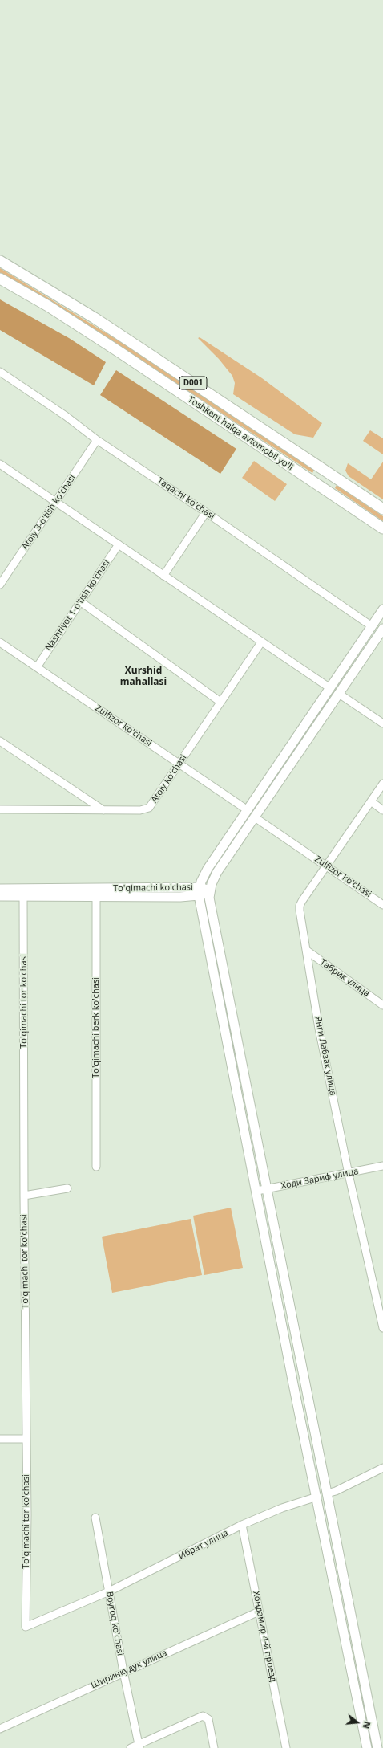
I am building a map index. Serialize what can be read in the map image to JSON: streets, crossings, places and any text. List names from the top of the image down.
{
  "streets": {
    "highway": ["D001", "Toshkent halqa avtomobil yo'li"],
    "main road": ["To'qimachi ko'chasi", "Ибрат улица"],
    "street": [
      "Taqachi koʻchasi",
      "Atoiy 3-o'tish ko'chasi",
      "Nashriyot 1-o'tish ko'chasi",
      "Zulfizor ko'chasi",
      "Atoiy koʻchasi",
      "Табрик улица",
      "To'qimachi tor ko'chasi",
      "To'qimachi berk ko'chasi",
      "Янги Лабзак улица",
      "Ходи Зариф улица",
      "Boyroq ko'chasi",
      "Хондамир 4-й проезд",
      "Ширинкудук улица"
    ]
  },
  "crossings": [
    ["Taqachi koʻchasi", "Atoiy 3-o'tish ko'chasi"],
    ["Nashriyot 1-o'tish ko'chasi", "Zulfizor ko'chasi"],
    ["Zulfizor ko'chasi", "Atoiy koʻchasi"],
    ["Zulfizor ko'chasi", "Янги Лабзак улица"],
    ["To'qimachi ko'chasi", "To'qimachi tor ko'chasi"],
    ["To'qimachi ko'chasi", "To'qimachi berk ko'chasi"],
    ["Табрик улица", "Янги Лабзак улица"],
    ["To'qimachi tor ko'chasi", "Ибрат улица"],
    ["Янги Лабзак улица", "Ходи Зариф улица"],
    ["Ибрат улица", "Boyroq ko'chasi"],
    ["Ибрат улица", "Хондамир 4-й проезд"],
    ["Boyroq ko'chasi", "Ширинкудук улица"],
    ["Хондамир 4-й проезд", "Ширинкудук улица"]
  ],
  "districts": ["Xurshid mahallasi"],
  "north": "right"
}
